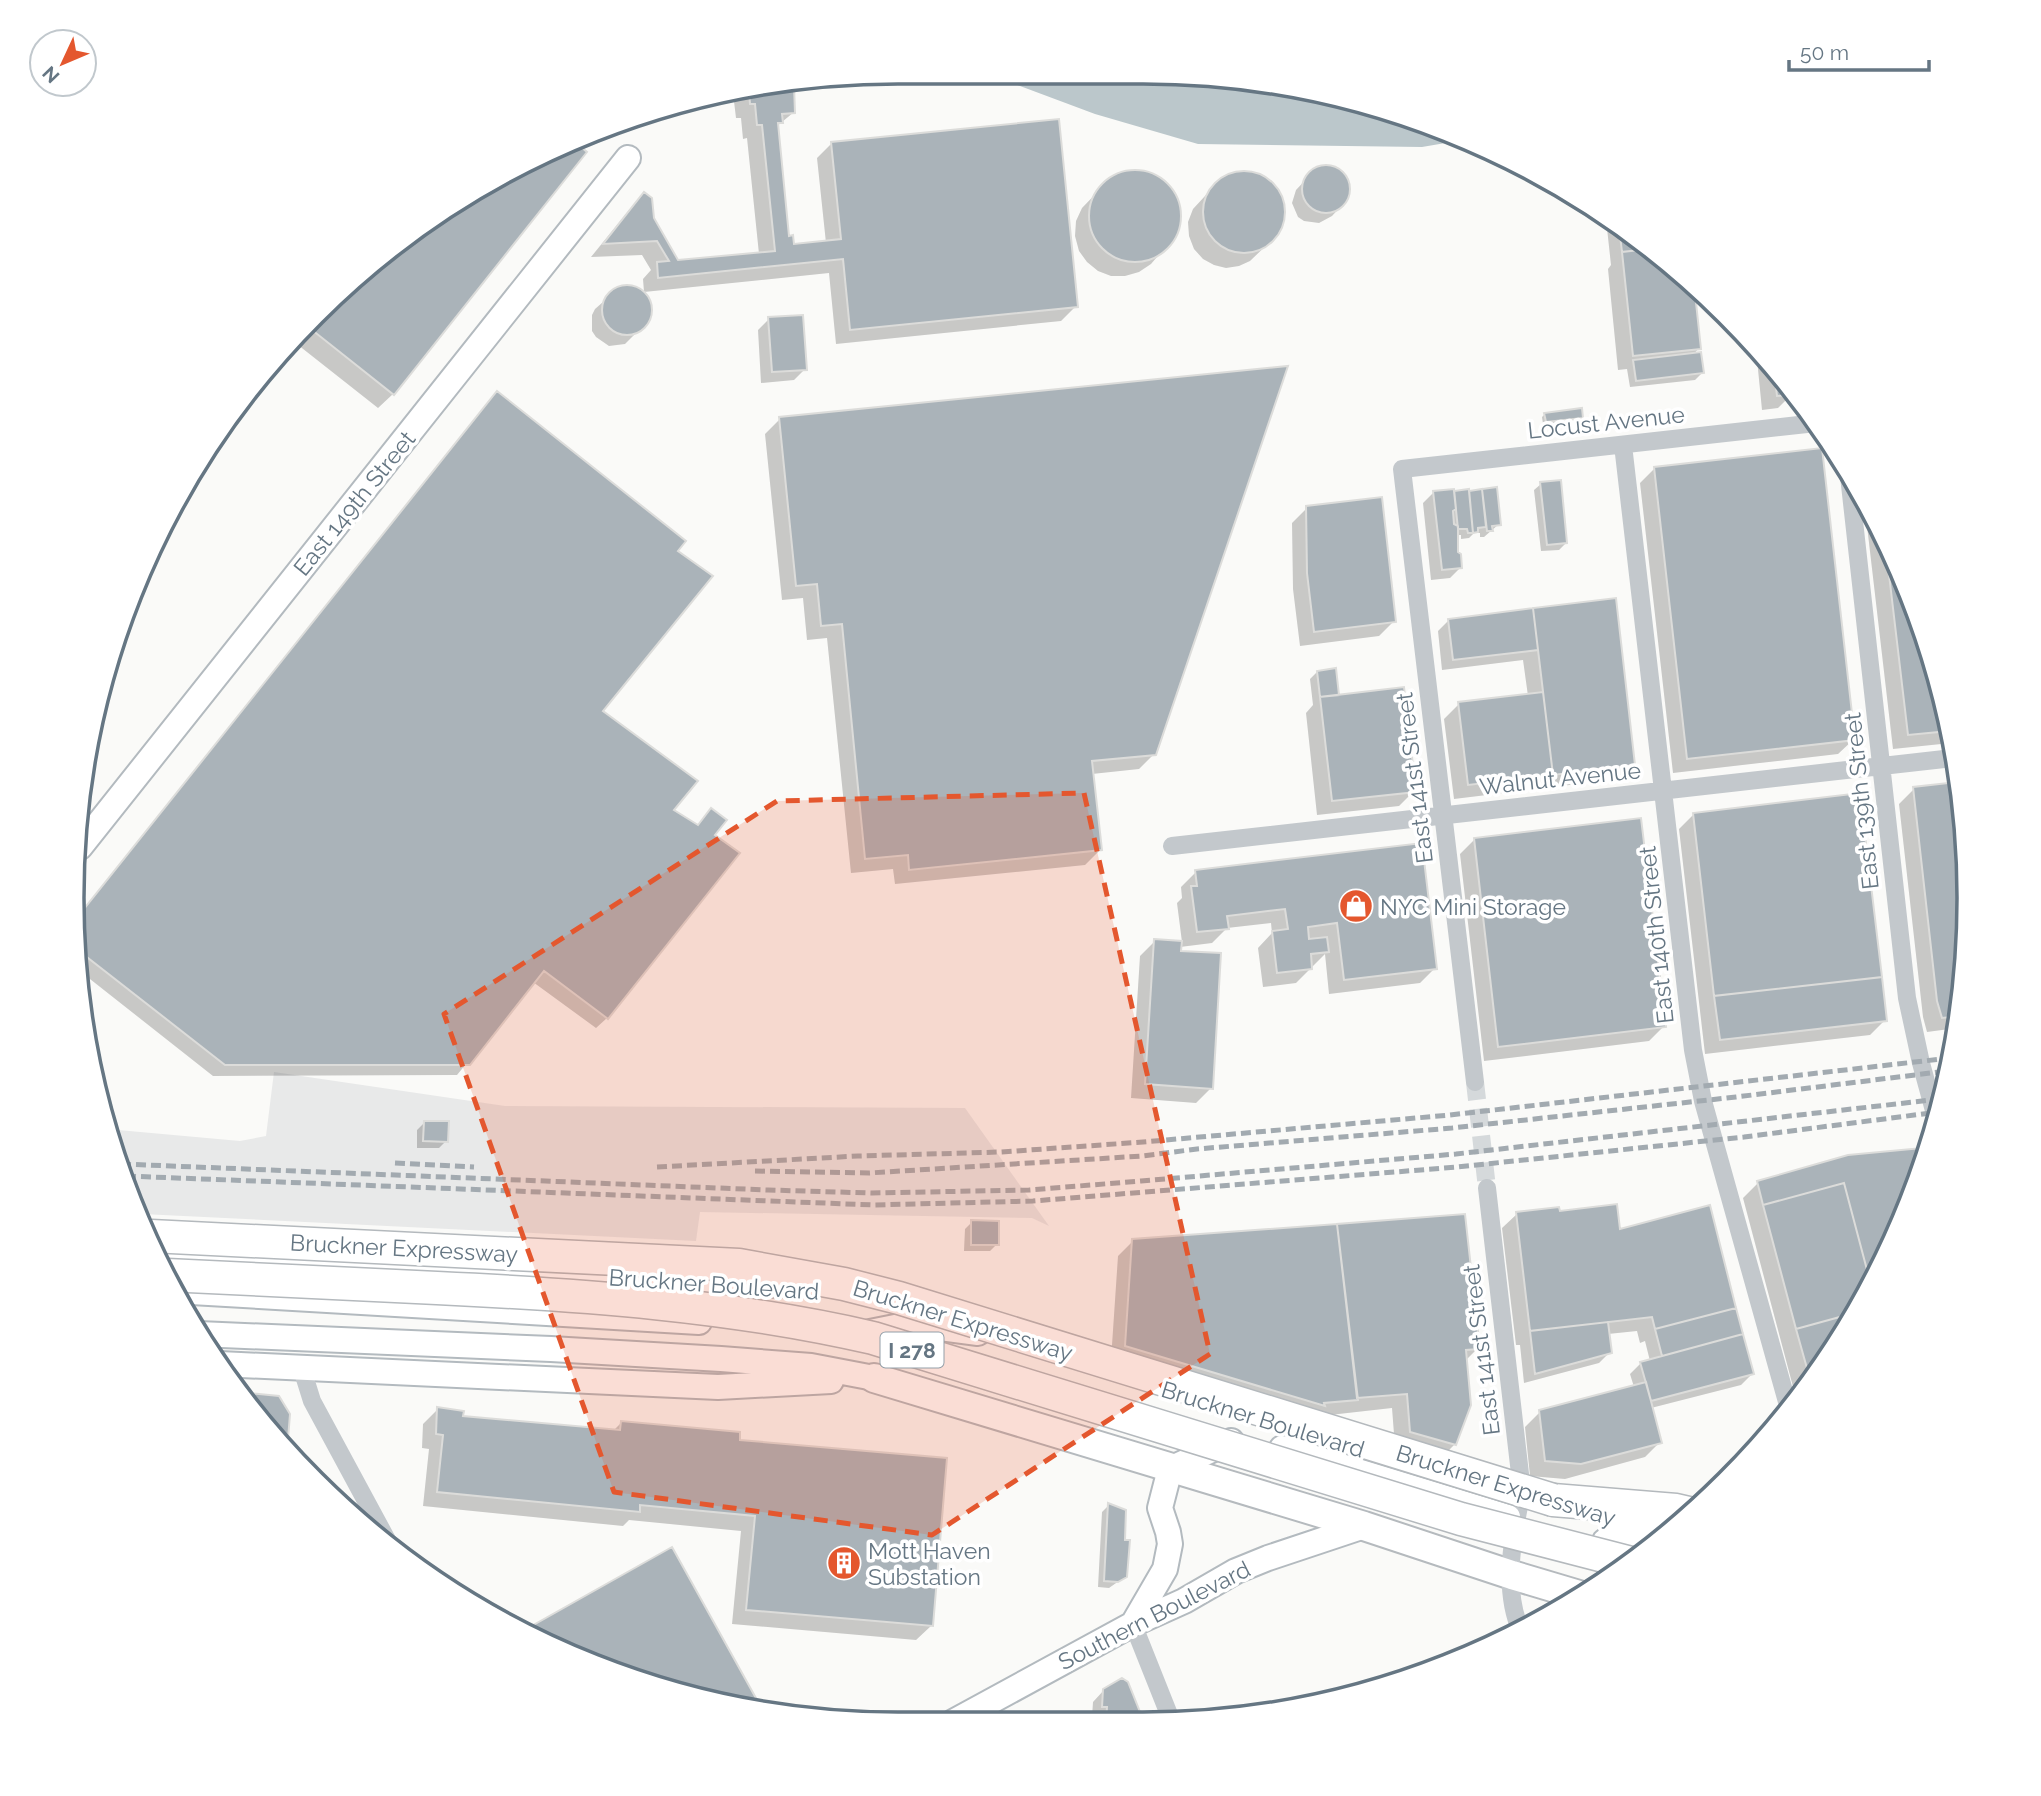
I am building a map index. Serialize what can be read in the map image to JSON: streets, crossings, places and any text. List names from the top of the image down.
{
  "streets": {
    "highway": ["Bruckner Expressway", "I 278"],
    "main road": ["East 149th Street", "Bruckner Boulevard", "Southern Boulevard"],
    "street": [
      "Locust Avenue",
      "East 141st Street",
      "Walnut Avenue",
      "East 139th Street",
      "East 140th Street"
    ]
  },
  "crossings": [
    ["Locust Avenue", "East 141st Street"],
    ["Locust Avenue", "East 140th Street"],
    ["East 141st Street", "Walnut Avenue"],
    ["East 141st Street", "Bruckner Boulevard"],
    ["Walnut Avenue", "East 139th Street"],
    ["Walnut Avenue", "East 140th Street"]
  ],
  "places": {
    "shop": ["NYC Mini Storage"],
    "building": ["Mott Haven Substation"]
  },
  "scale_bar": "50 m",
  "north": "bottom left"
}
